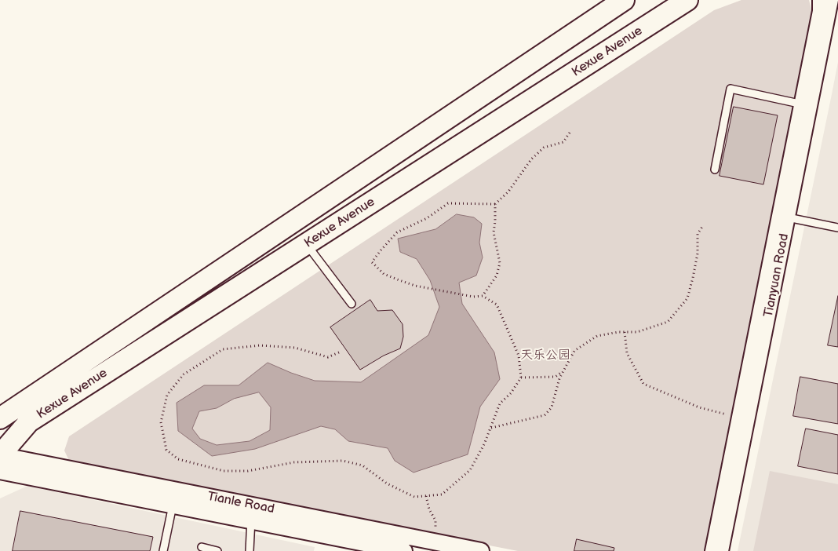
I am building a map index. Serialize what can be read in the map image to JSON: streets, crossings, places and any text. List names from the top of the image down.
{
  "streets": {
    "main road": ["Kexue Avenue"],
    "street": ["Tianyuan Road", "Tianle Road"]
  },
  "crossings": [
    ["Kexue Avenue", "Tianle Road"]
  ],
  "parks": ["天乐公园"]
}
